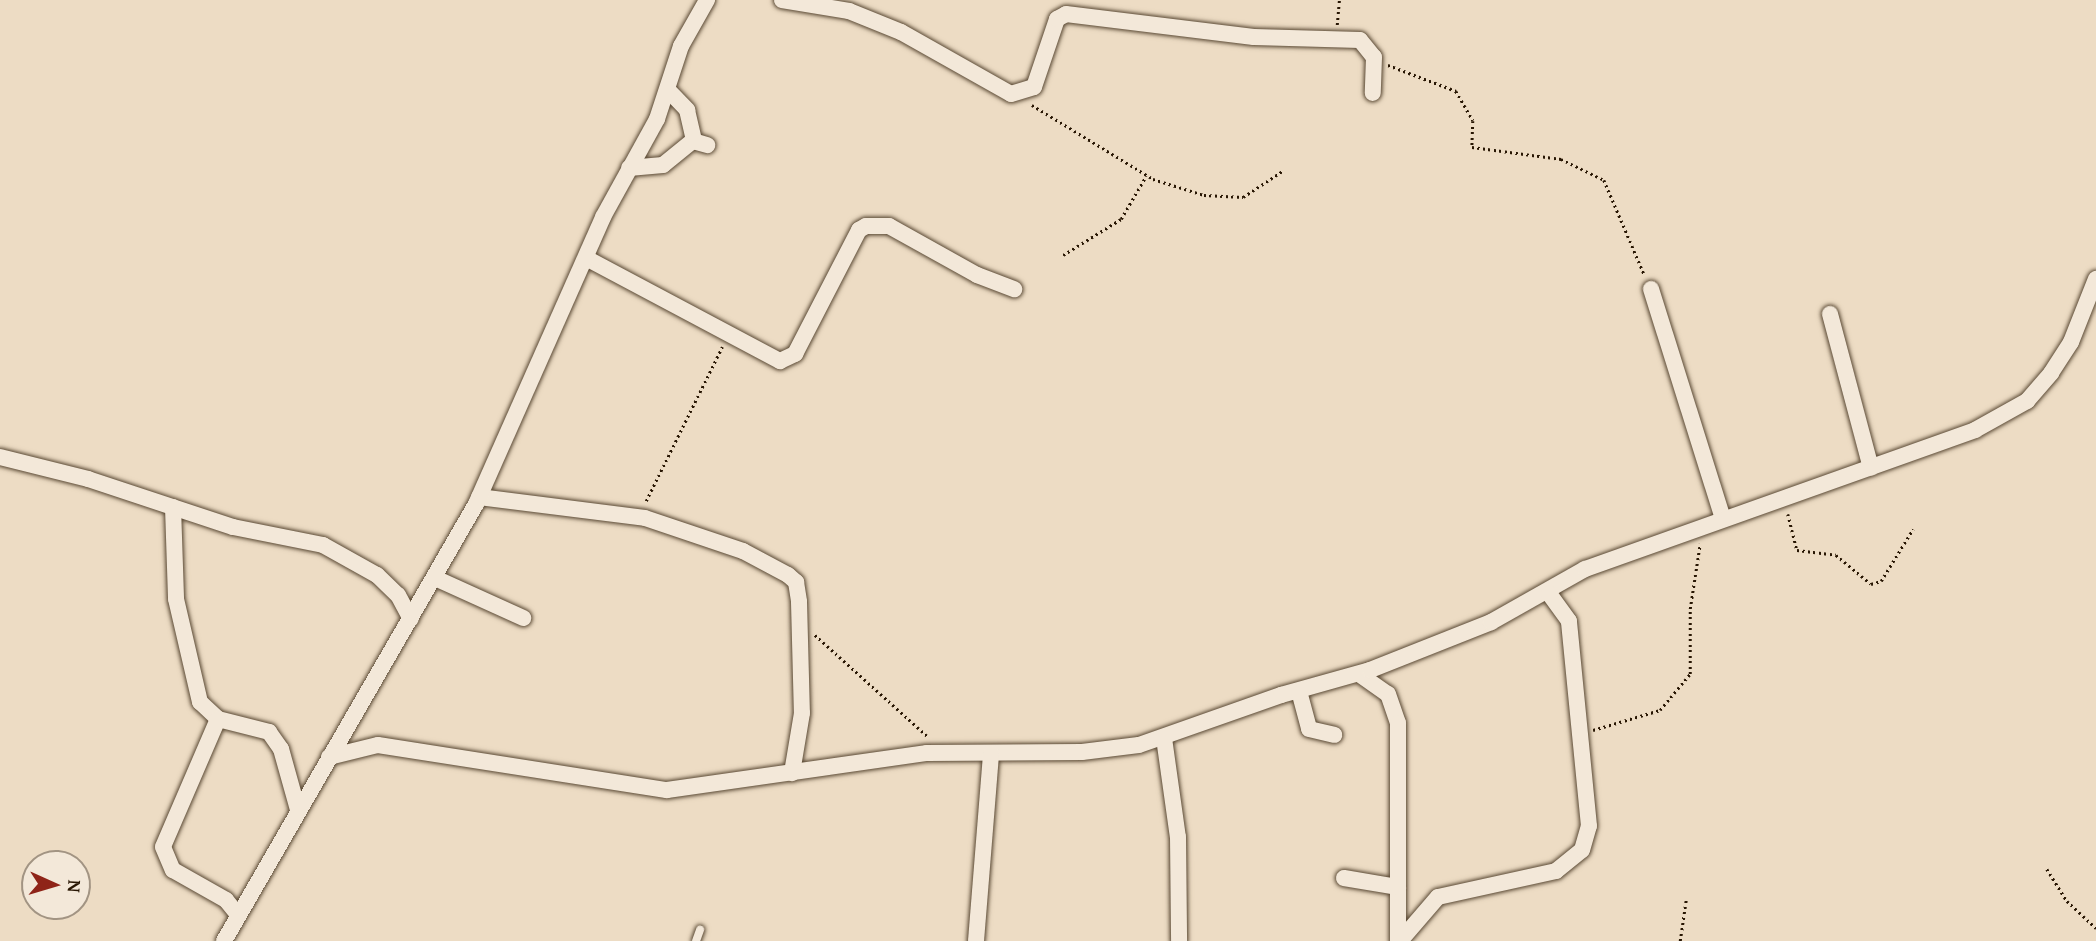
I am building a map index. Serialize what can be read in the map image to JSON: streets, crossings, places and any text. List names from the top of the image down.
{
  "north": "right"
}
